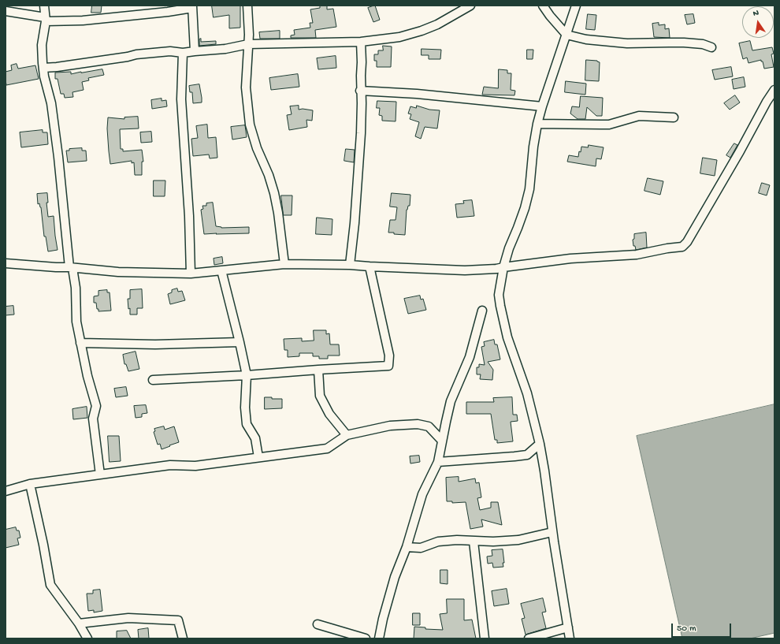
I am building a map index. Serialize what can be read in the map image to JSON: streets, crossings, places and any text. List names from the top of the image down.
{
  "scale_bar": "50 m",
  "north": "top"
}
